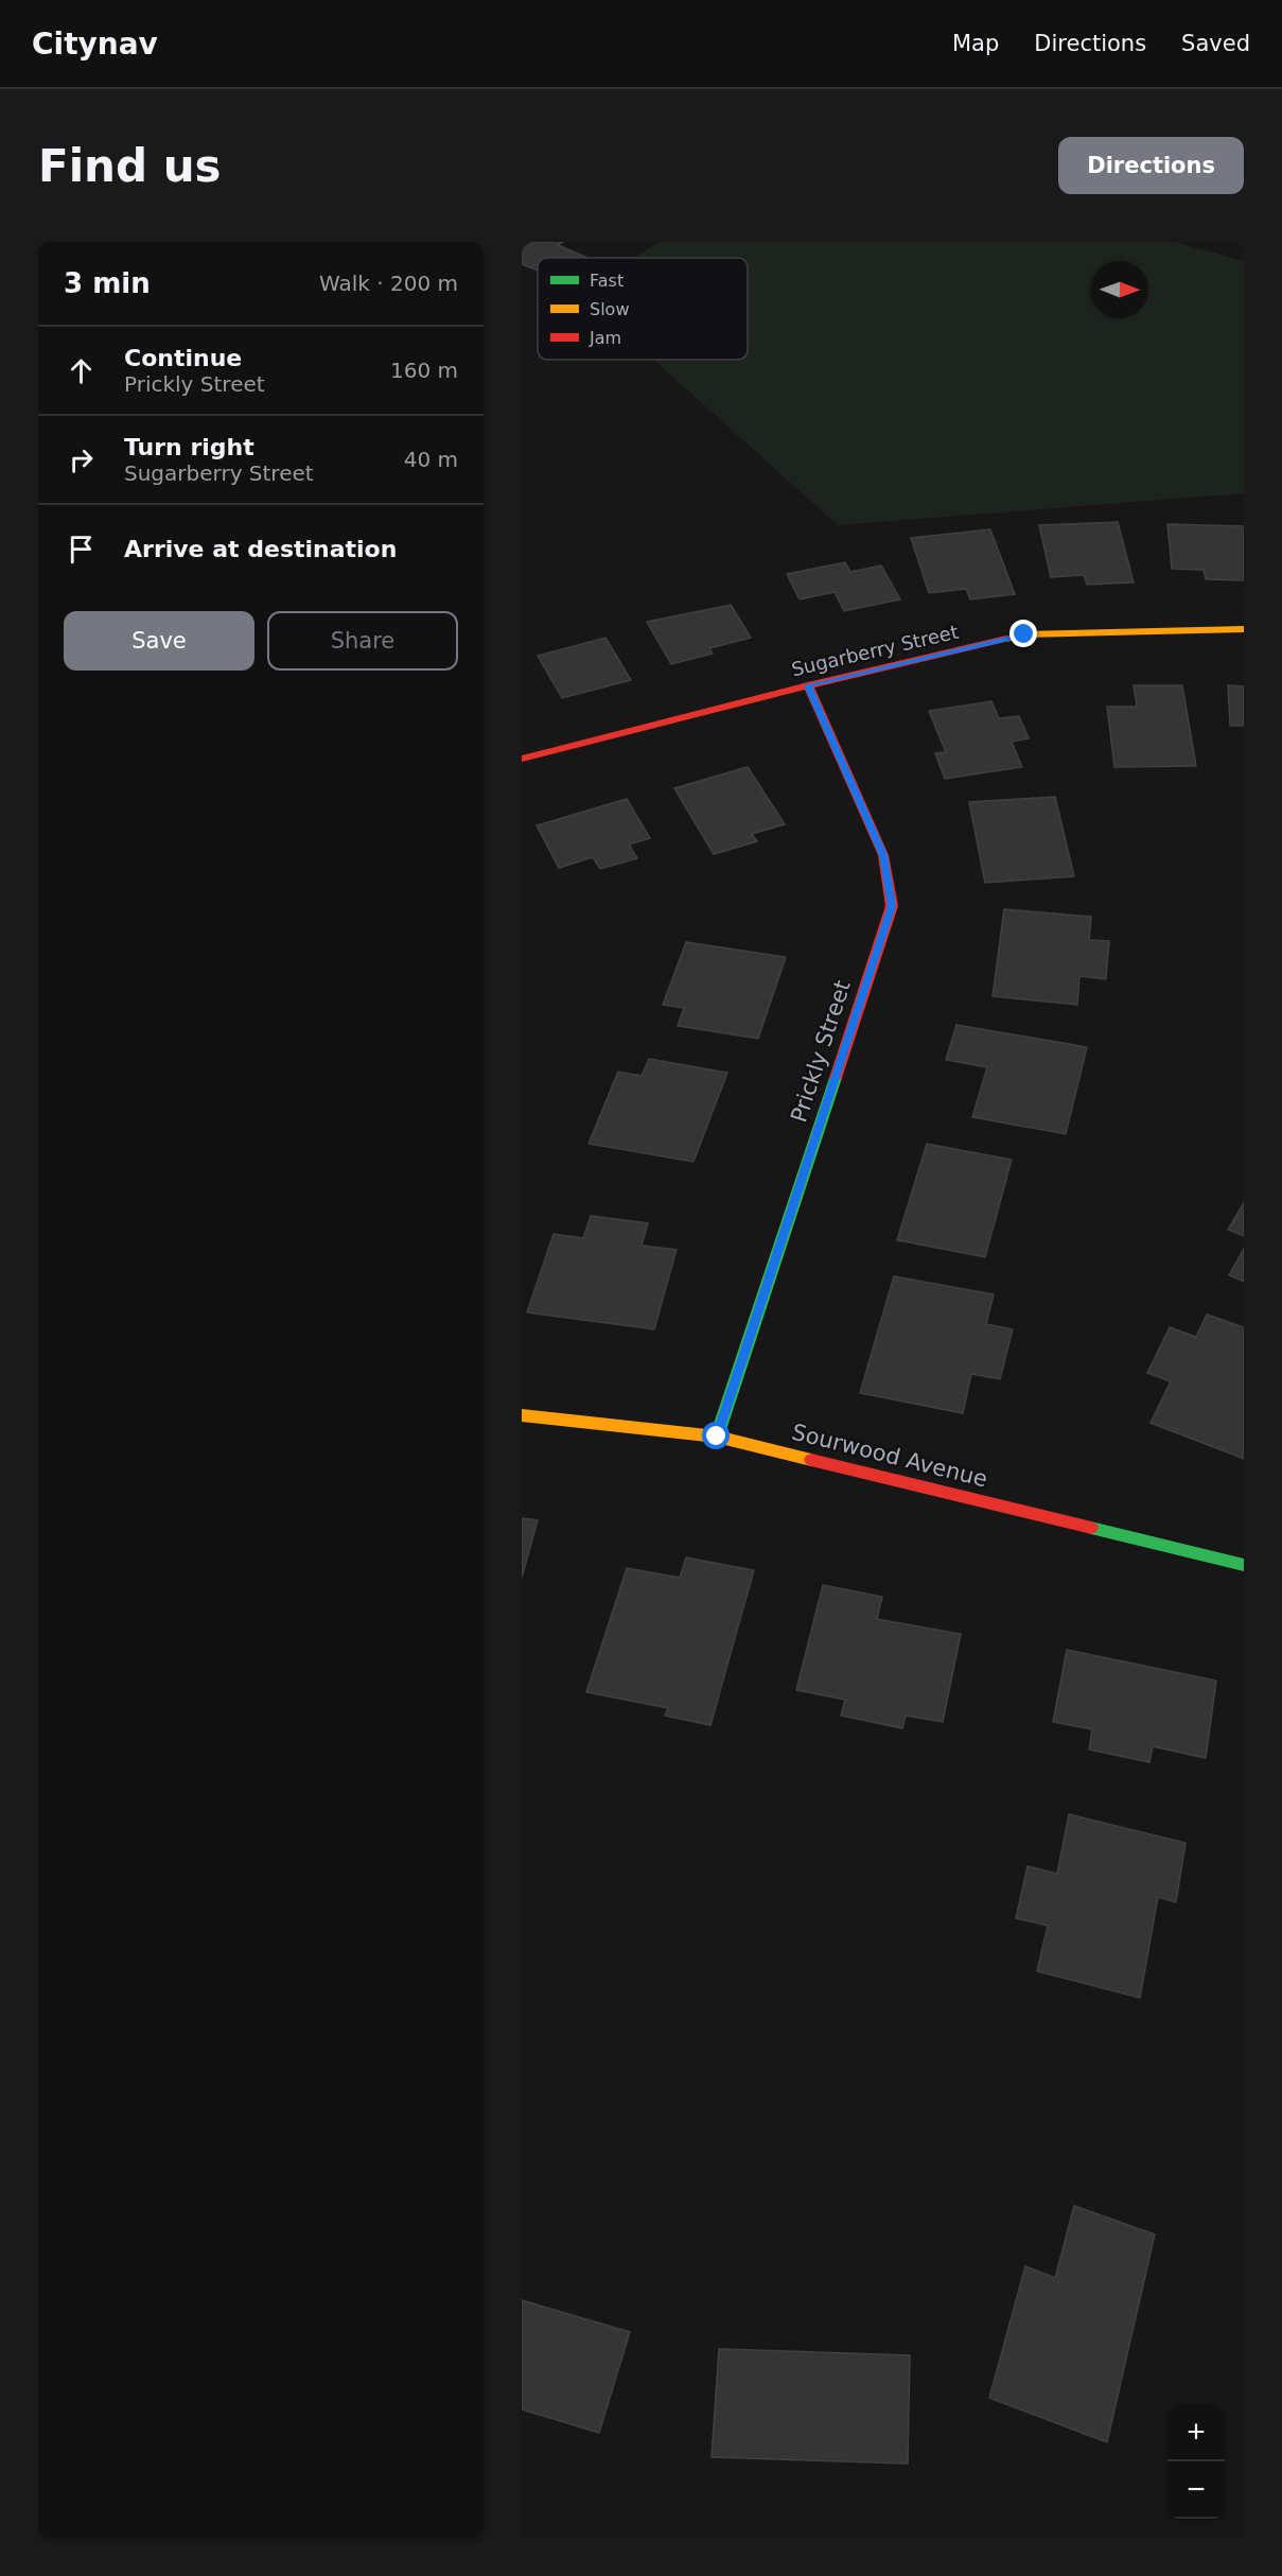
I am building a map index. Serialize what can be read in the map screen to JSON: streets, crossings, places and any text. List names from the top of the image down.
{
  "streets": {
    "street": ["Sugarberry Street", "Prickly Street", "Sourwood Avenue"]
  },
  "crossings": [
    ["Sugarberry Street", "Prickly Street"],
    ["Prickly Street", "Sourwood Avenue"]
  ],
  "legend": ["Fast", "Slow", "Jam"],
  "north": "right",
  "page": {
    "header": "Citynav",
    "nav": ["Map", "Directions", "Saved"],
    "buttons": [
      "Directions",
      ["Save", "Share"]
    ],
    "title": "Find us",
    "heading": ["3 min", "Walk · 200 m"],
    "list": [
      ["Continue", "Prickly Street", "160 m"],
      ["Turn right", "Sugarberry Street", "40 m"],
      "Arrive at destination"
    ],
    "map_buttons": ["+", "−"]
  }
}
